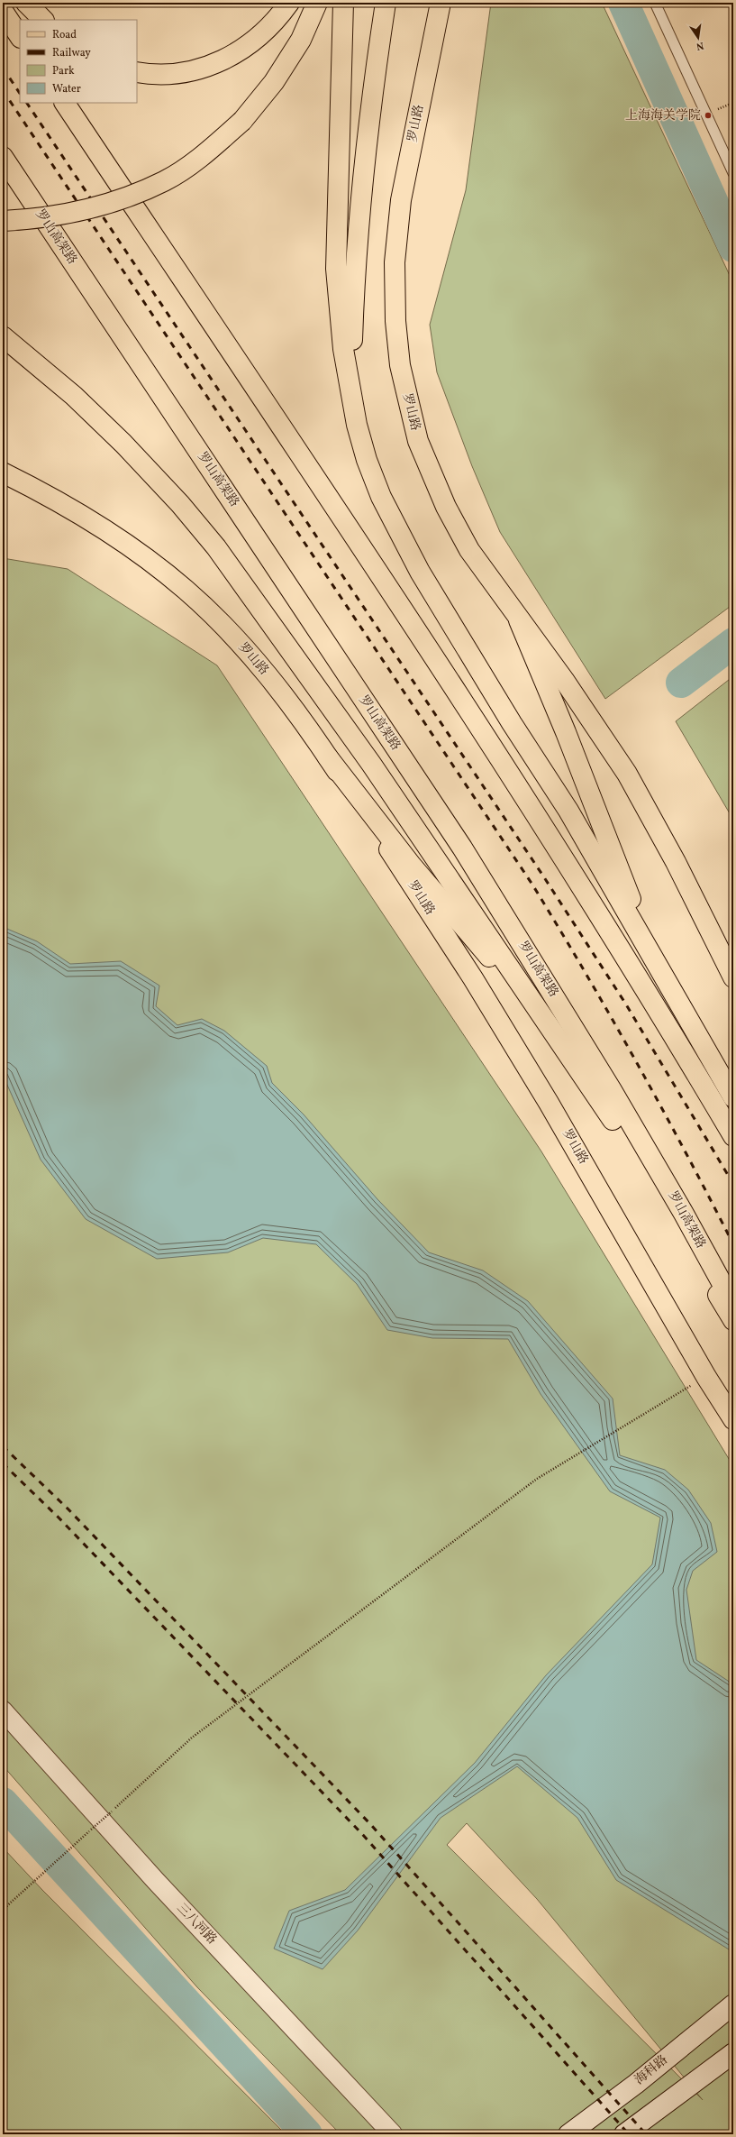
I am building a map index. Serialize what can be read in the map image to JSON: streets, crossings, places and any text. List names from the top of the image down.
{
  "streets": {
    "main road": ["罗山路", "罗山高架路"],
    "street": ["三八河路", "海科路"]
  },
  "places": ["上海海关学院"],
  "legend": [
    "Road",
    "Railway",
    "Park",
    "Water"
  ],
  "north": "bottom"
}
